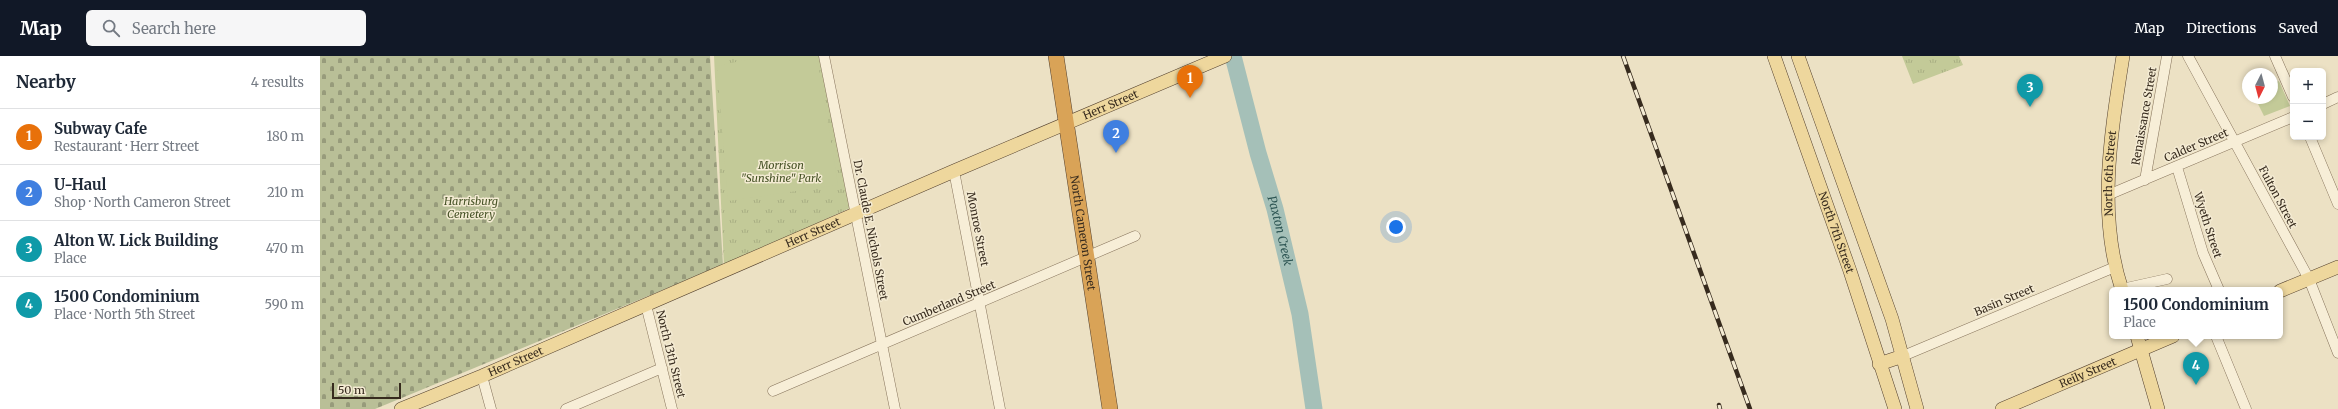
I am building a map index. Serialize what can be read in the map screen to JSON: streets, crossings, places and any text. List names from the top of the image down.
{
  "streets": {
    "highway": ["North Cameron Street"],
    "main road": [
      "Herr Street",
      "North 6th Street",
      "North 7th Street",
      "Reily Street"
    ],
    "street": [
      "Renaissance Street",
      "Calder Street",
      "Fulton Street",
      "Wyeth Street",
      "Monroe Street",
      "Dr. Claude E. Nichols Street",
      "Basin Street",
      "Cumberland Street",
      "North 13th Street"
    ]
  },
  "crossings": [
    ["Herr Street", "Monroe Street"],
    ["Herr Street", "Dr. Claude E. Nichols Street"],
    ["Herr Street", "North Cameron Street"],
    ["Herr Street", "North 13th Street"],
    ["Renaissance Street", "Calder Street"],
    ["Calder Street", "North 6th Street"],
    ["Calder Street", "Fulton Street"],
    ["Calder Street", "Wyeth Street"],
    ["North 6th Street", "Basin Street"],
    ["Monroe Street", "Cumberland Street"],
    ["Dr. Claude E. Nichols Street", "Cumberland Street"],
    ["North 7th Street", "Basin Street"],
    ["North Cameron Street", "Cumberland Street"]
  ],
  "water": ["Paxton Creek"],
  "parks": ["Morrison \"Sunshine\" Park", "Harrisburg Cemetery"],
  "scale_bar": "50 m",
  "north": "bottom",
  "page": {
    "header": "Map",
    "search": "Search here",
    "nav": ["Map", "Directions", "Saved"],
    "heading": ["Nearby", "4 results"],
    "pins": [
      "1",
      "3",
      "2",
      "4"
    ],
    "map_buttons": ["+", "−"],
    "list": [
      {
        "mark": "1",
        "name": "Subway Cafe",
        "note": "Restaurant · Herr Street",
        "value": "180 m"
      },
      {
        "mark": "2",
        "name": "U-Haul",
        "note": "Shop · North Cameron Street",
        "value": "210 m"
      },
      {
        "mark": "3",
        "name": "Alton W. Lick Building",
        "note": "Place",
        "value": "470 m"
      },
      {
        "mark": "4",
        "name": "1500 Condominium",
        "note": "Place · North 5th Street",
        "value": "590 m"
      }
    ],
    "popup": ["1500 Condominium", "Place"],
    "scale": "50 m"
  }
}
